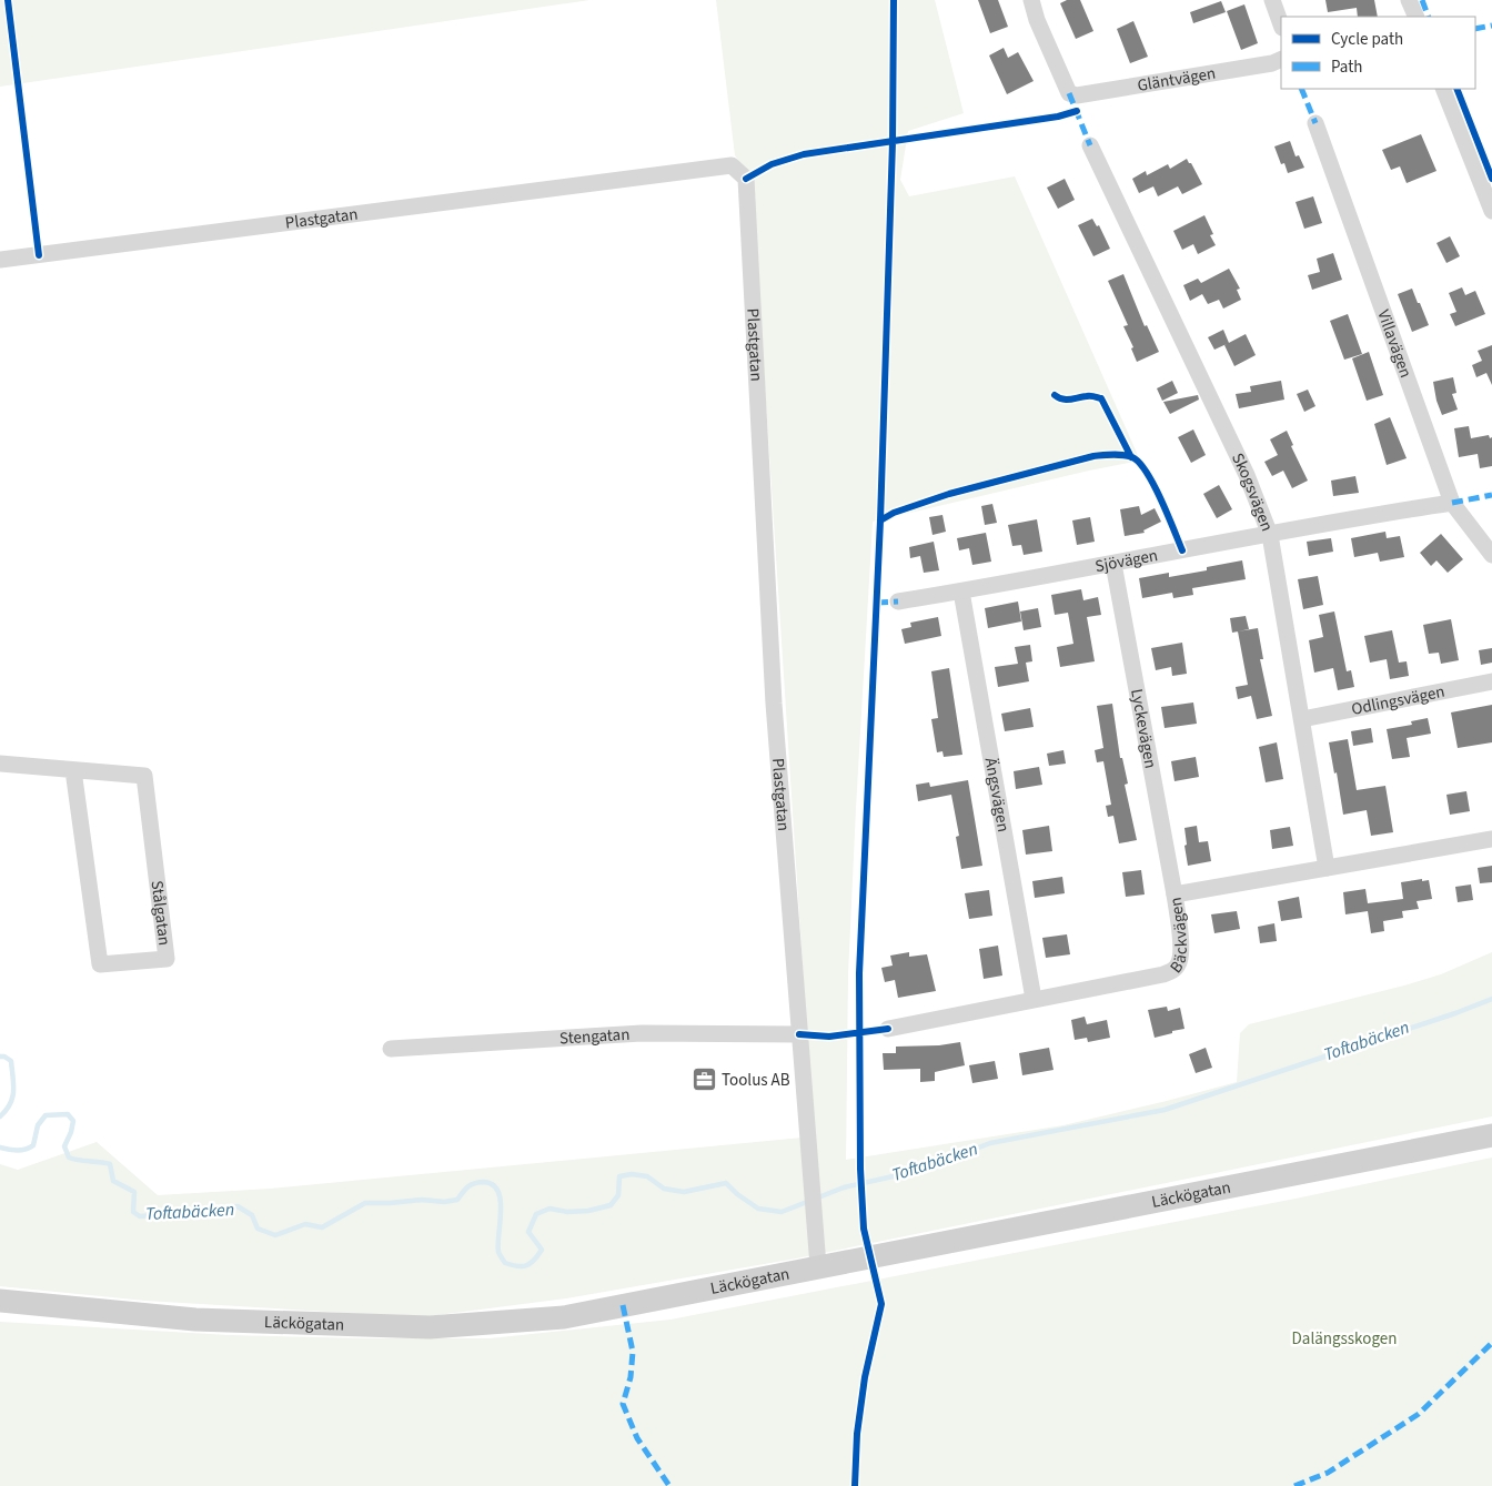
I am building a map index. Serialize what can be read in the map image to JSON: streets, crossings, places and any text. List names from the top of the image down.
{
  "streets": {
    "main road": ["Läckögatan"],
    "street": [
      "Gläntvägen",
      "Plastgatan",
      "Villavägen",
      "Skogsvägen",
      "Sjövägen",
      "Odlingsvägen",
      "Lyckevägen",
      "Ängsvägen",
      "Stålgatan",
      "Bäckvägen",
      "Stengatan"
    ]
  },
  "crossings": [
    ["Plastgatan", "Stengatan"],
    ["Plastgatan", "Läckögatan"],
    ["Villavägen", "Sjövägen"],
    ["Skogsvägen", "Sjövägen"],
    ["Skogsvägen", "Odlingsvägen"],
    ["Skogsvägen", "Bäckvägen"],
    ["Sjövägen", "Lyckevägen"],
    ["Sjövägen", "Ängsvägen"],
    ["Lyckevägen", "Bäckvägen"],
    ["Ängsvägen", "Bäckvägen"]
  ],
  "water": ["Toftabäcken"],
  "parks": ["Dalängsskogen"],
  "places": {
    "office": ["Toolus AB"]
  },
  "legend": ["Cycle path", "Path"]
}
